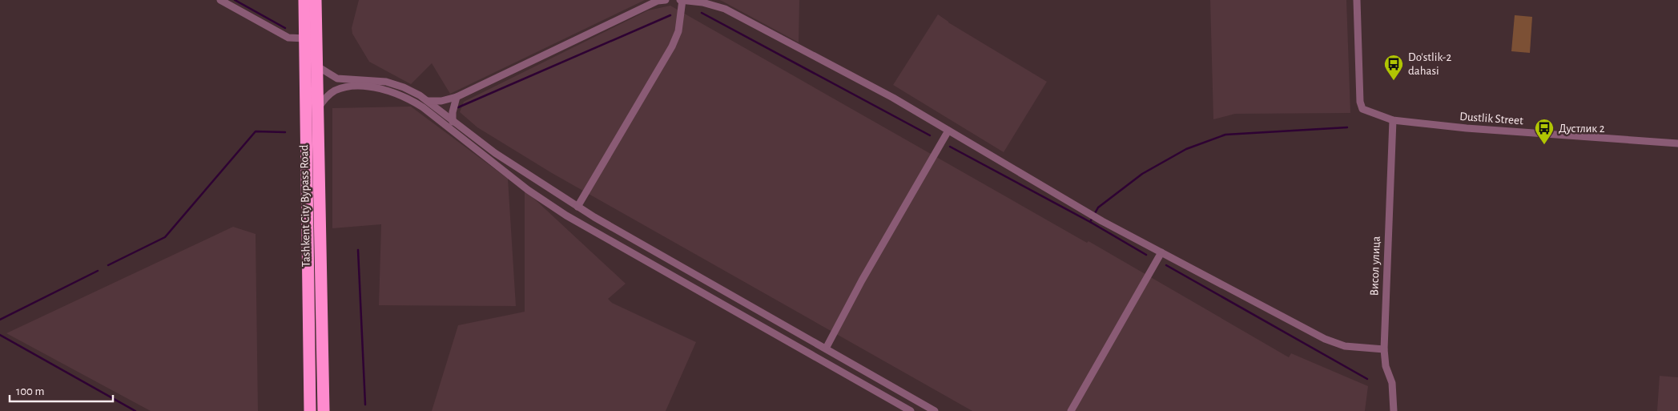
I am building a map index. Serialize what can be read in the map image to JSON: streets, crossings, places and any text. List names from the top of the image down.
{
  "streets": {
    "highway": ["Tashkent City Bypass Road"],
    "street": ["Dustlik Street", "Висол улица"]
  },
  "crossings": [
    ["Dustlik Street", "Висол улица"]
  ],
  "places": {
    "bus stop": ["Do'stlik-2 dahasi", "Дустлик 2"]
  },
  "scale_bar": "100 m"
}
